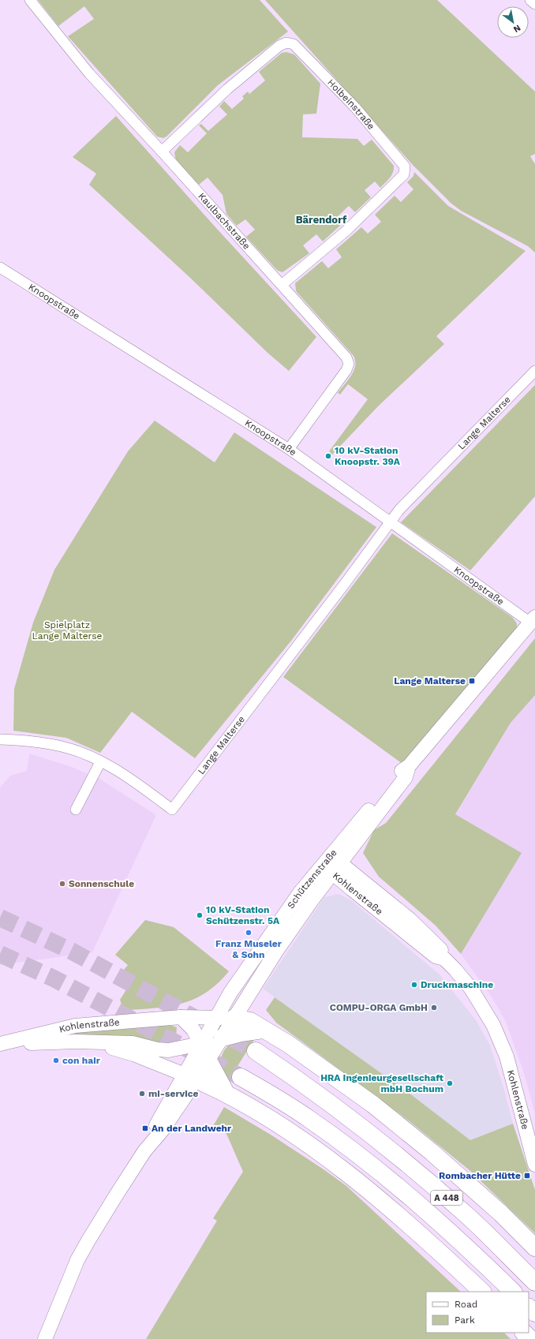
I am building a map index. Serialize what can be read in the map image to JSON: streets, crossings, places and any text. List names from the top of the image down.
{
  "streets": {
    "highway": ["A 448"],
    "street": [
      "Holbeinstraße",
      "Kaulbachstraße",
      "Knoopstraße",
      "Lange Malterse",
      "Schützenstraße",
      "Kohlenstraße"
    ]
  },
  "crossings": [
    ["Holbeinstraße", "Kaulbachstraße"],
    ["Kaulbachstraße", "Knoopstraße"],
    ["Knoopstraße", "Lange Malterse"],
    ["Knoopstraße", "Schützenstraße"],
    ["Schützenstraße", "Kohlenstraße"]
  ],
  "districts": ["Bärendorf"],
  "parks": ["Spielplatz Lange Malterse"],
  "places": {
    "other": [
      "10 kV-Station Knoopstr. 39A",
      "Sonnenschule",
      "10 kV-Station Schützenstr. 5A",
      "Franz Museler & Sohn",
      "Druckmaschine",
      "COMPU-ORGA GmbH",
      "con hair",
      "HRA Ingenieurgesellschaft mbH Bochum",
      "mi-service"
    ],
    "transit": ["Lange Malterse", "An der Landwehr", "Rombacher Hütte"]
  },
  "legend": ["Road", "Park"],
  "north": "bottom right"
}
